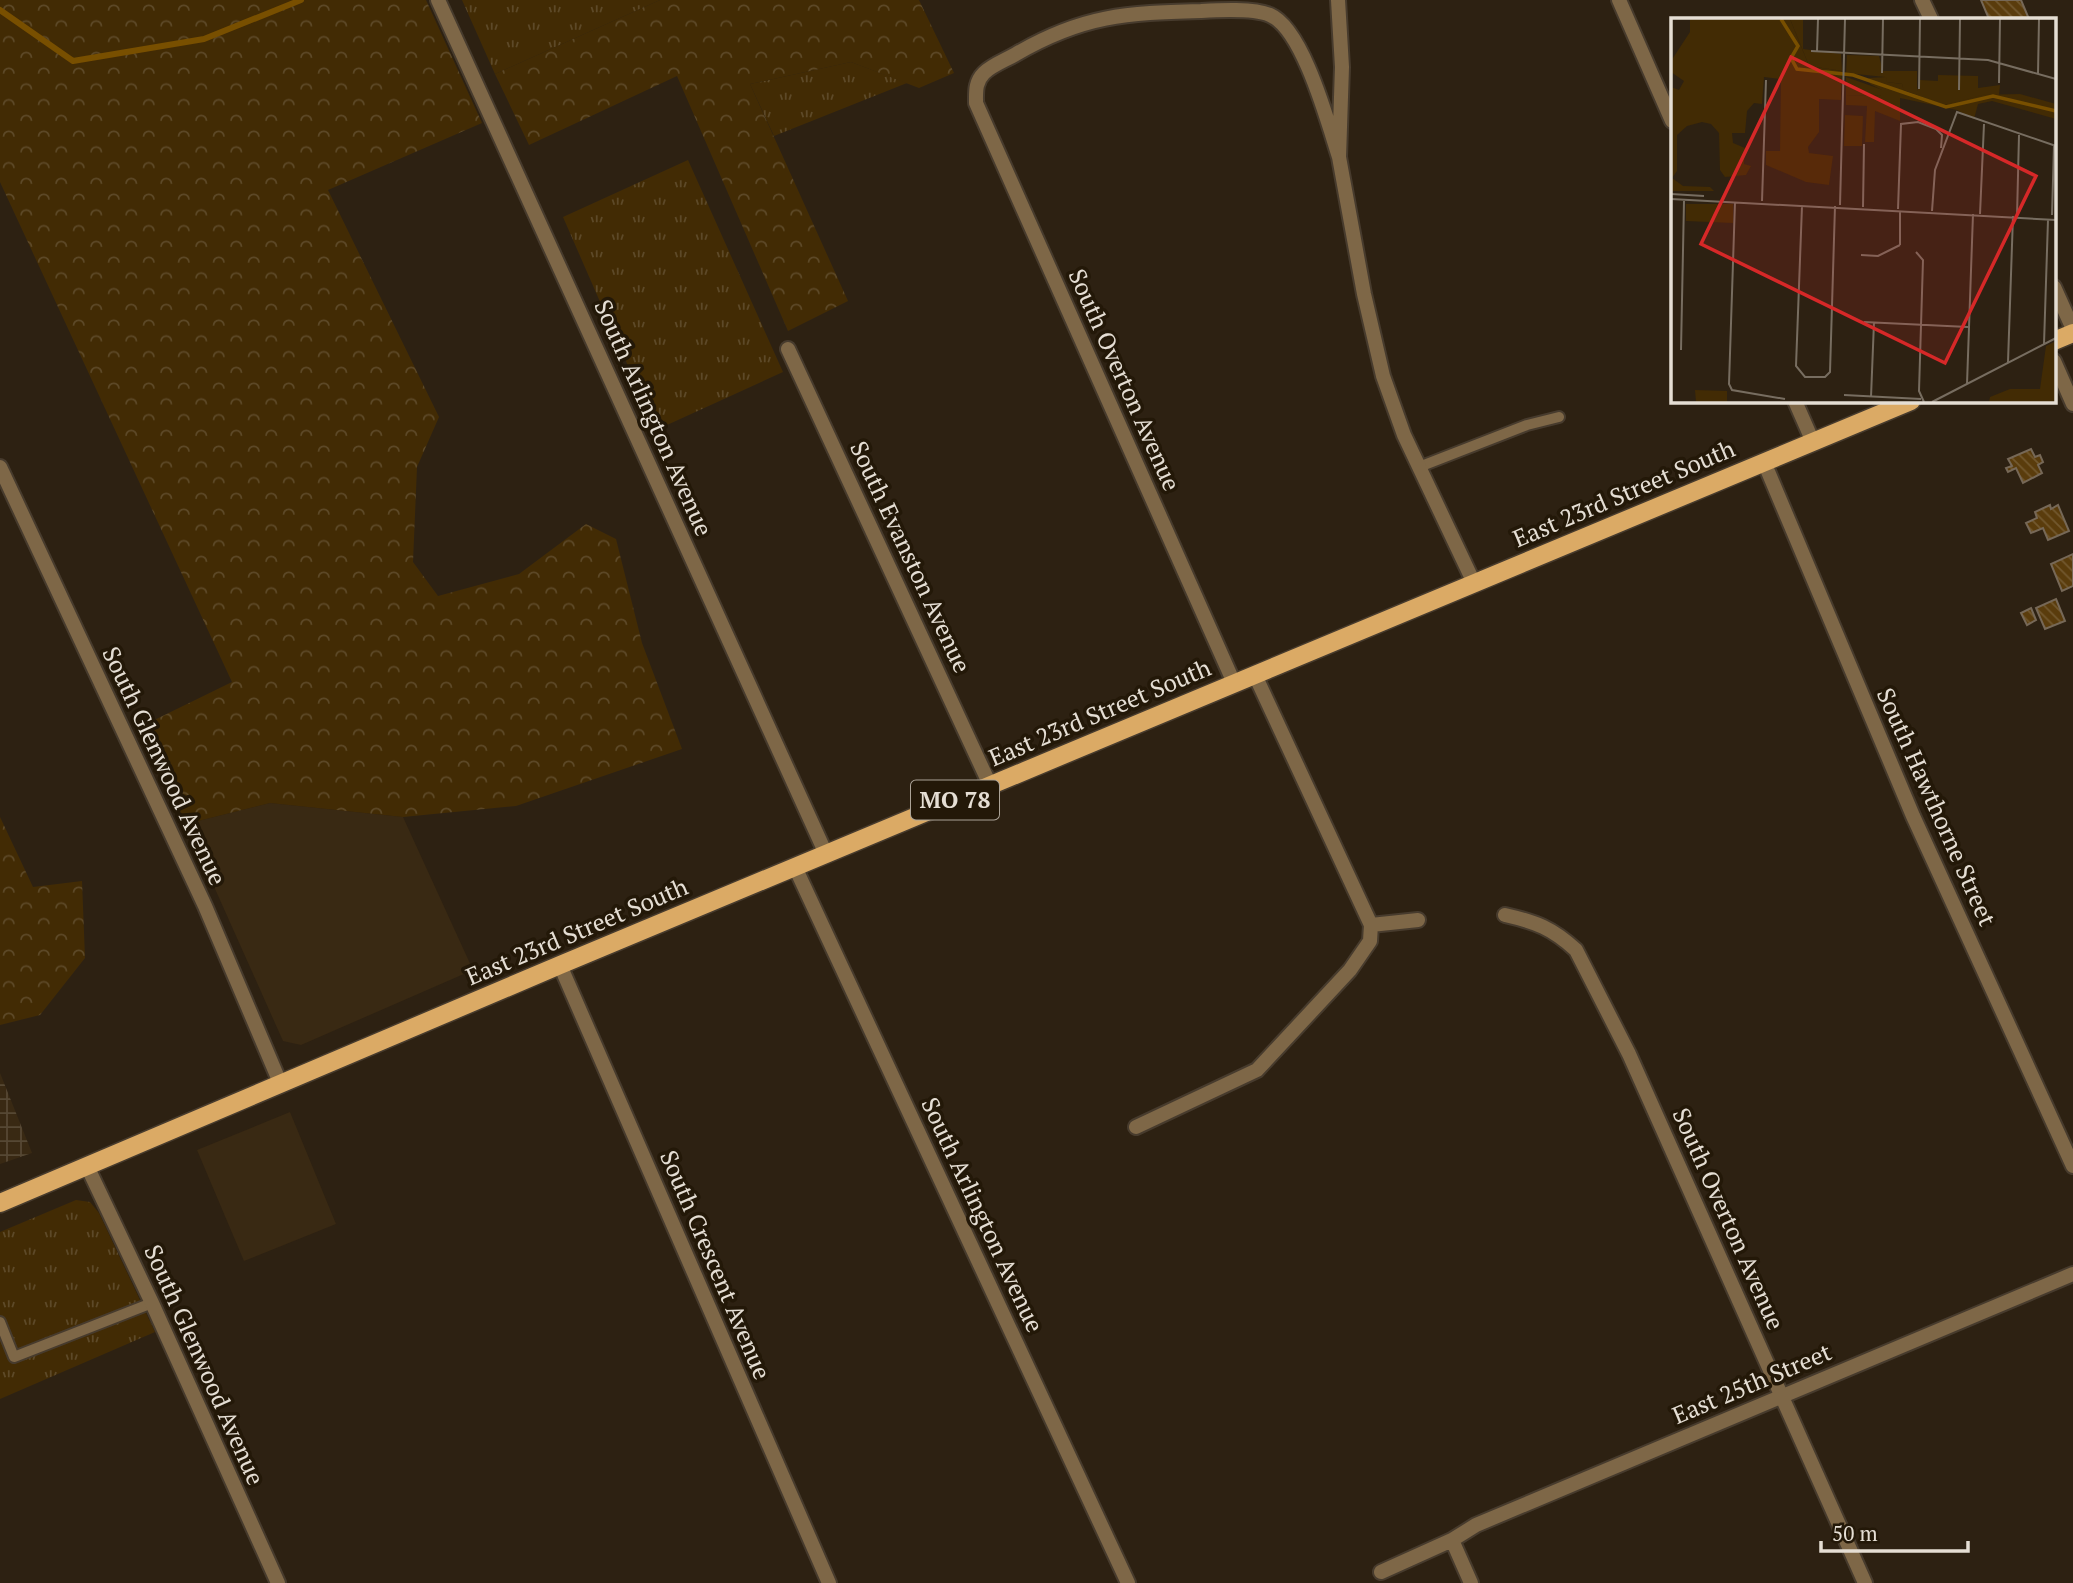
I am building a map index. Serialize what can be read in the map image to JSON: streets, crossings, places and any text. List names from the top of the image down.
{
  "streets": {
    "main road": ["East 23rd Street South", "MO 78"],
    "street": [
      "South Overton Avenue",
      "South Arlington Avenue",
      "South Evanston Avenue",
      "South Glenwood Avenue",
      "South Hawthorne Street",
      "South Crescent Avenue",
      "East 25th Street"
    ]
  },
  "crossings": [
    ["South Overton Avenue", "East 23rd Street South"],
    ["South Overton Avenue", "East 25th Street"],
    ["South Arlington Avenue", "East 23rd Street South"],
    ["East 23rd Street South", "South Evanston Avenue"],
    ["East 23rd Street South", "South Glenwood Avenue"],
    ["East 23rd Street South", "South Hawthorne Street"],
    ["East 23rd Street South", "South Crescent Avenue"]
  ],
  "scale_bar": "50 m"
}
